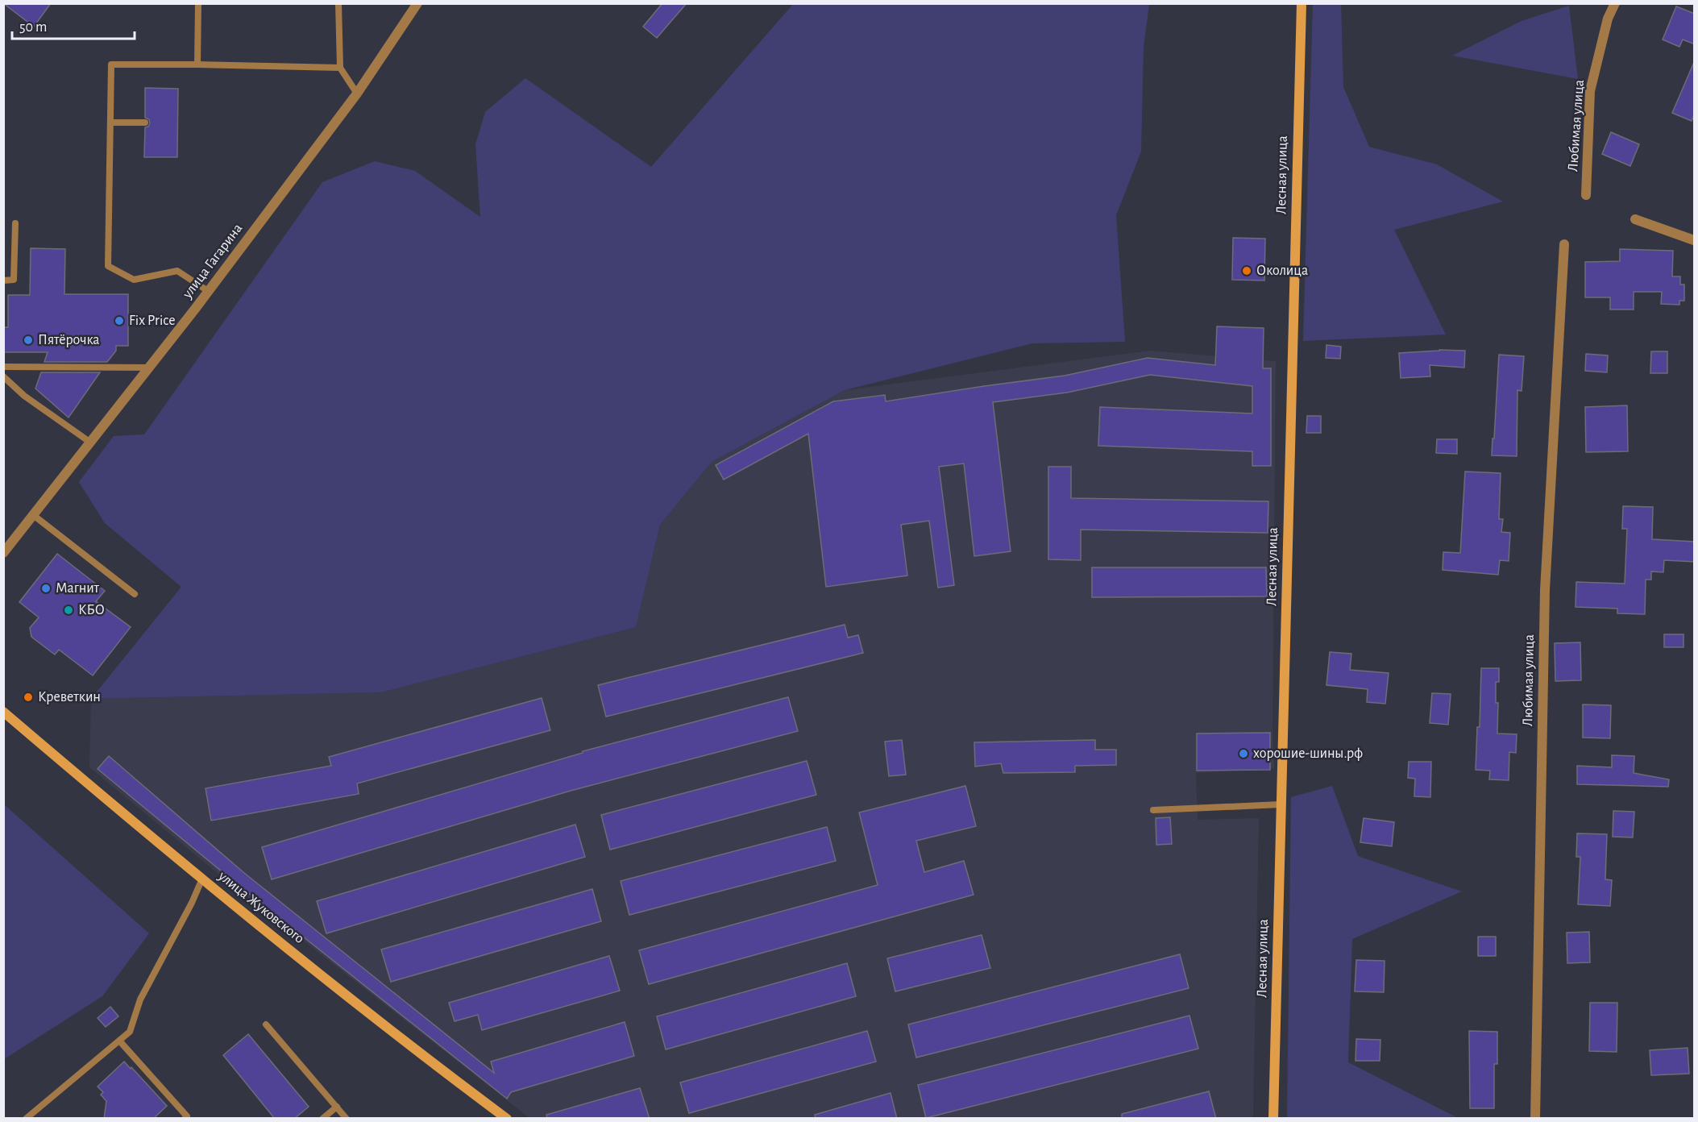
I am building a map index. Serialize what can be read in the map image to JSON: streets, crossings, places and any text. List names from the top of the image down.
{
  "streets": {
    "main road": ["Лесная улица", "улица Жуковского"],
    "street": ["Любимая улица", "улица Гагарина"]
  },
  "places": [
    "Околица",
    "Fix Price",
    "Пятёрочка",
    "Магнит",
    "КБО",
    "Креветкин",
    "хорошие-шины.рф"
  ],
  "scale_bar": "50 m"
}
